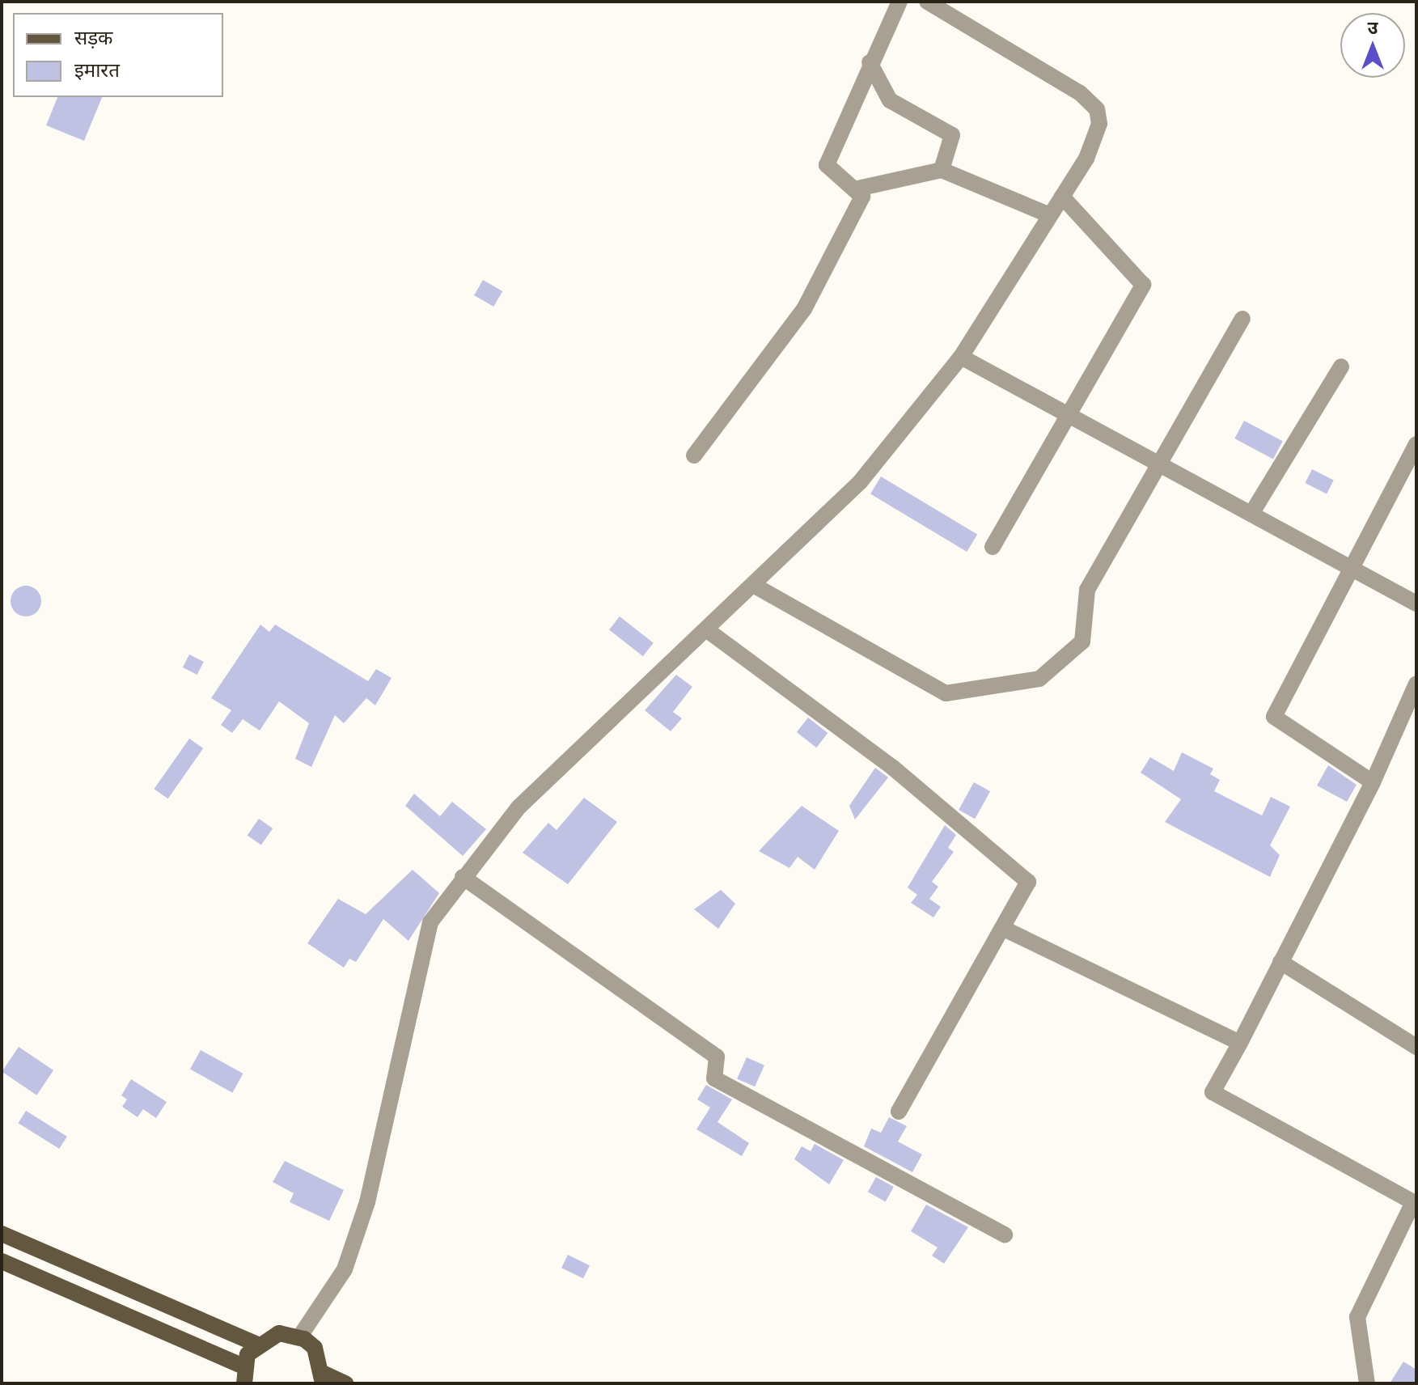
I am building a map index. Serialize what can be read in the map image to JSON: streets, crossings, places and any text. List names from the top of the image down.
{
  "legend": ["सड़क", "इमारत"],
  "north": "top"
}
